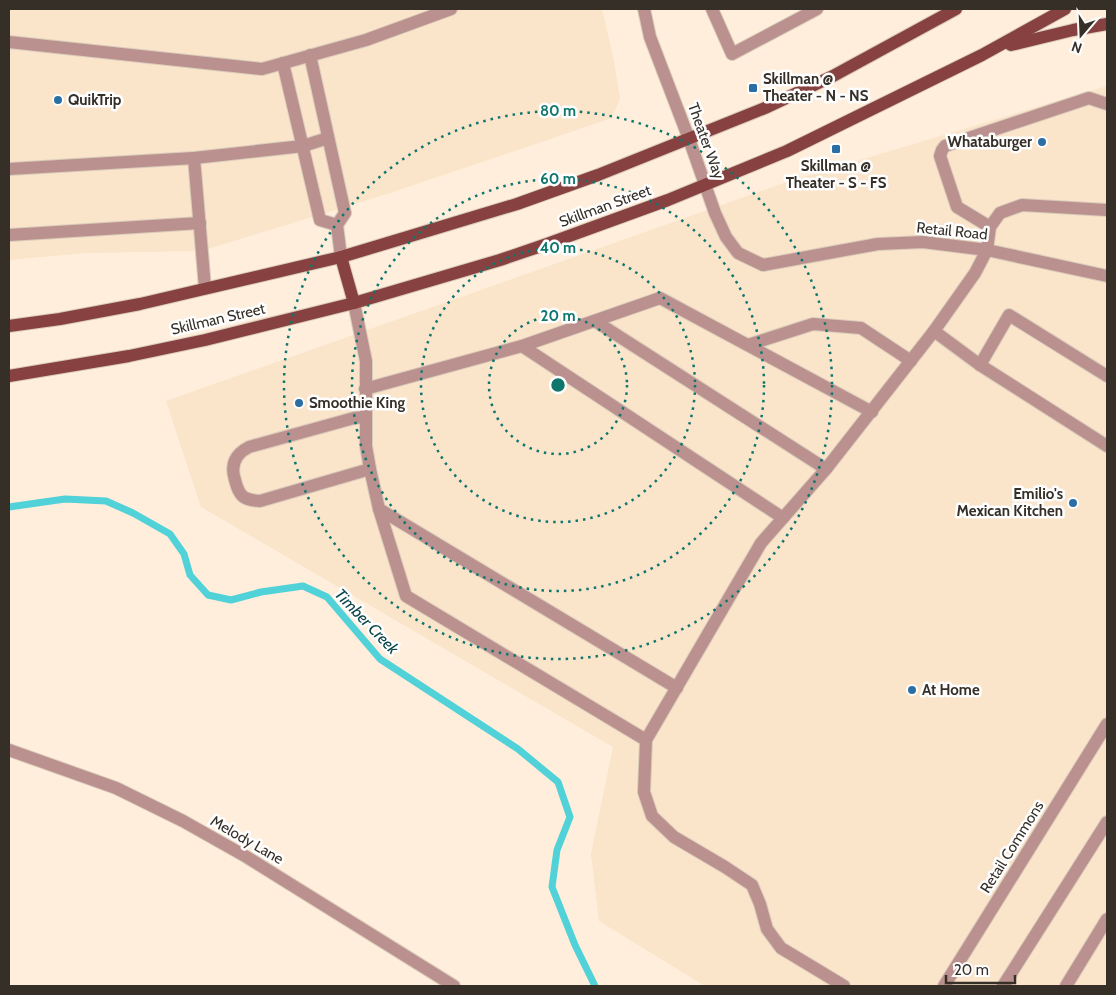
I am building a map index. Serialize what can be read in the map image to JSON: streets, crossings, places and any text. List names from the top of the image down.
{
  "streets": {
    "main road": ["Skillman Street"],
    "street": [
      "Theater Way",
      "Retail Road",
      "Melody Lane",
      "Retail Commons"
    ]
  },
  "crossings": [
    ["Theater Way", "Skillman Street"],
    ["Theater Way", "Retail Road"]
  ],
  "water": ["Timber Creek"],
  "places": {
    "transit": ["Skillman @ Theater - N - NS", "Skillman @ Theater - S - FS"],
    "other": [
      "QuikTrip",
      "Whataburger",
      "Smoothie King",
      "Emilio's Mexican Kitchen",
      "At Home"
    ]
  },
  "scale_bar": "20 m",
  "north": "bottom",
  "rings": [
    "80 m",
    "60 m",
    "40 m",
    "20 m"
  ]
}
